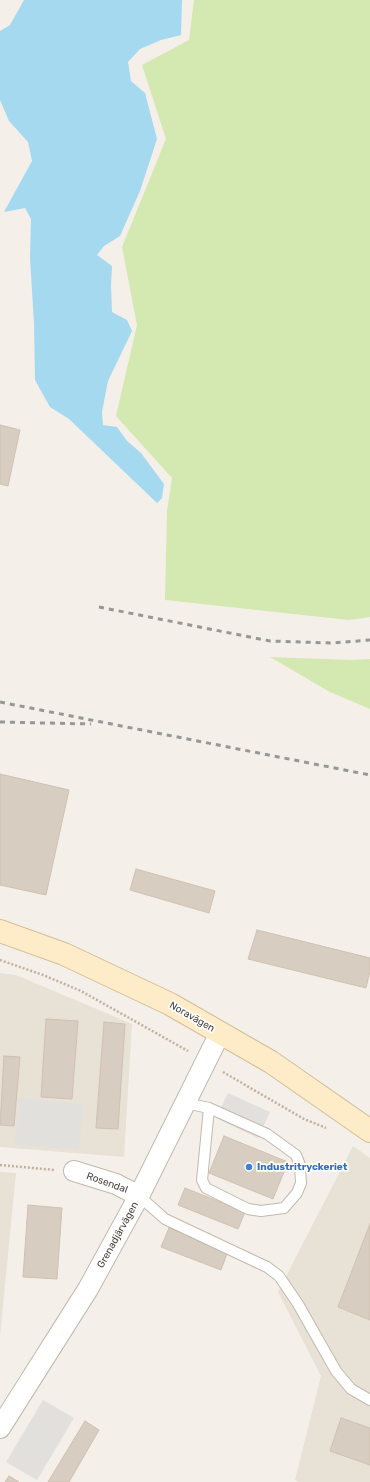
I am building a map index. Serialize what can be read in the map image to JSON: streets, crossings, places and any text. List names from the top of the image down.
{
  "streets": {
    "street": ["Noravägen", "Rosendal", "Grenadjärvägen"]
  },
  "crossings": [
    ["Noravägen", "Grenadjärvägen"],
    ["Rosendal", "Grenadjärvägen"]
  ],
  "places": ["Industritryckeriet"]
}
